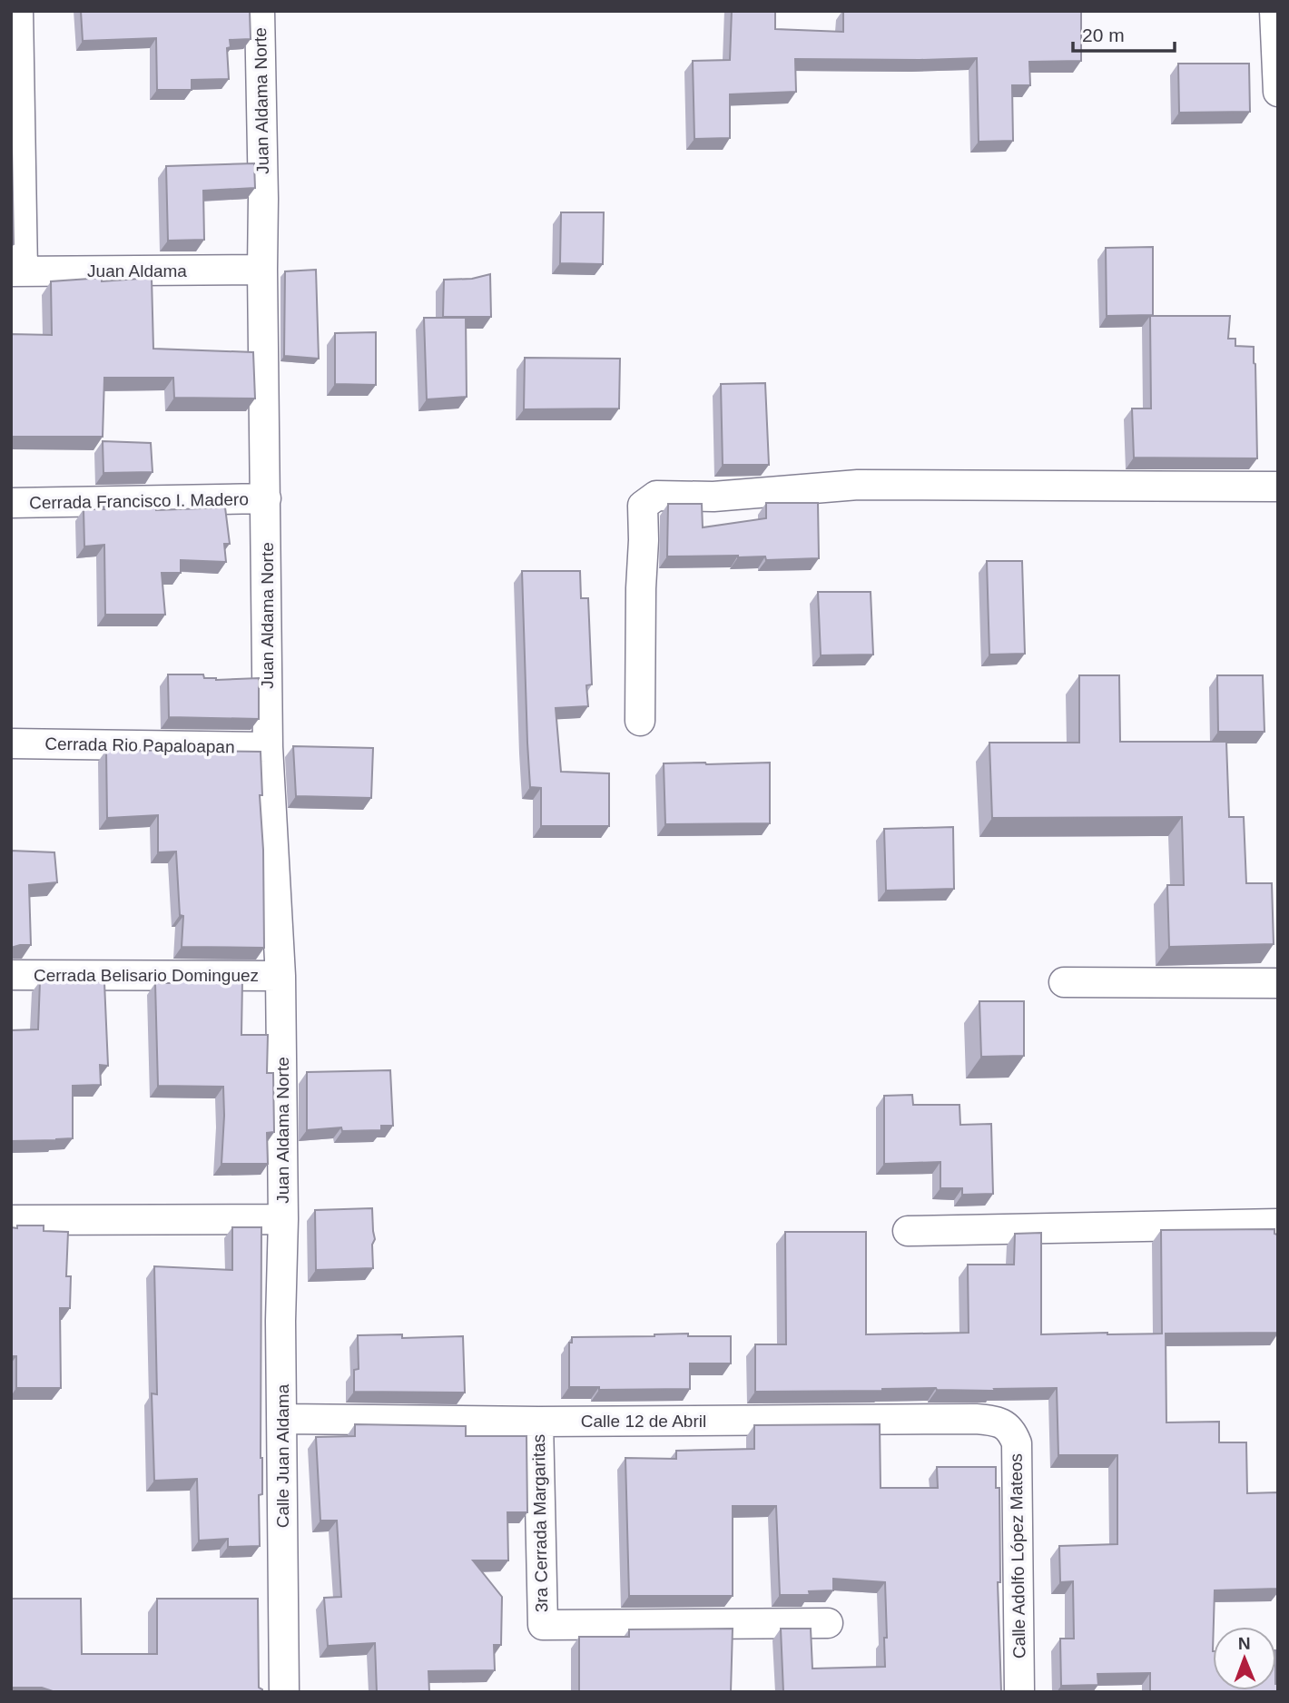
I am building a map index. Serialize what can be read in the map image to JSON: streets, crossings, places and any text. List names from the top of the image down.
{
  "streets": {
    "street": [
      "Juan Aldama Norte",
      "Juan Aldama",
      "Cerrada Francisco I. Madero",
      "Cerrada Rio Papaloapan",
      "Cerrada Belisario Dominguez",
      "Calle 12 de Abril",
      "Calle Juan Aldama",
      "3ra Cerrada Margaritas",
      "Calle Adolfo López Mateos"
    ]
  },
  "crossings": [
    ["Juan Aldama Norte", "Juan Aldama"],
    ["Juan Aldama Norte", "Cerrada Francisco I. Madero"],
    ["Juan Aldama Norte", "Cerrada Rio Papaloapan"],
    ["Juan Aldama Norte", "Cerrada Belisario Dominguez"],
    ["Juan Aldama Norte", "Calle Juan Aldama"],
    ["Calle 12 de Abril", "Calle Juan Aldama"],
    ["Calle 12 de Abril", "3ra Cerrada Margaritas"],
    ["Calle 12 de Abril", "Calle Adolfo López Mateos"]
  ],
  "scale_bar": "20 m",
  "north": "top"
}
